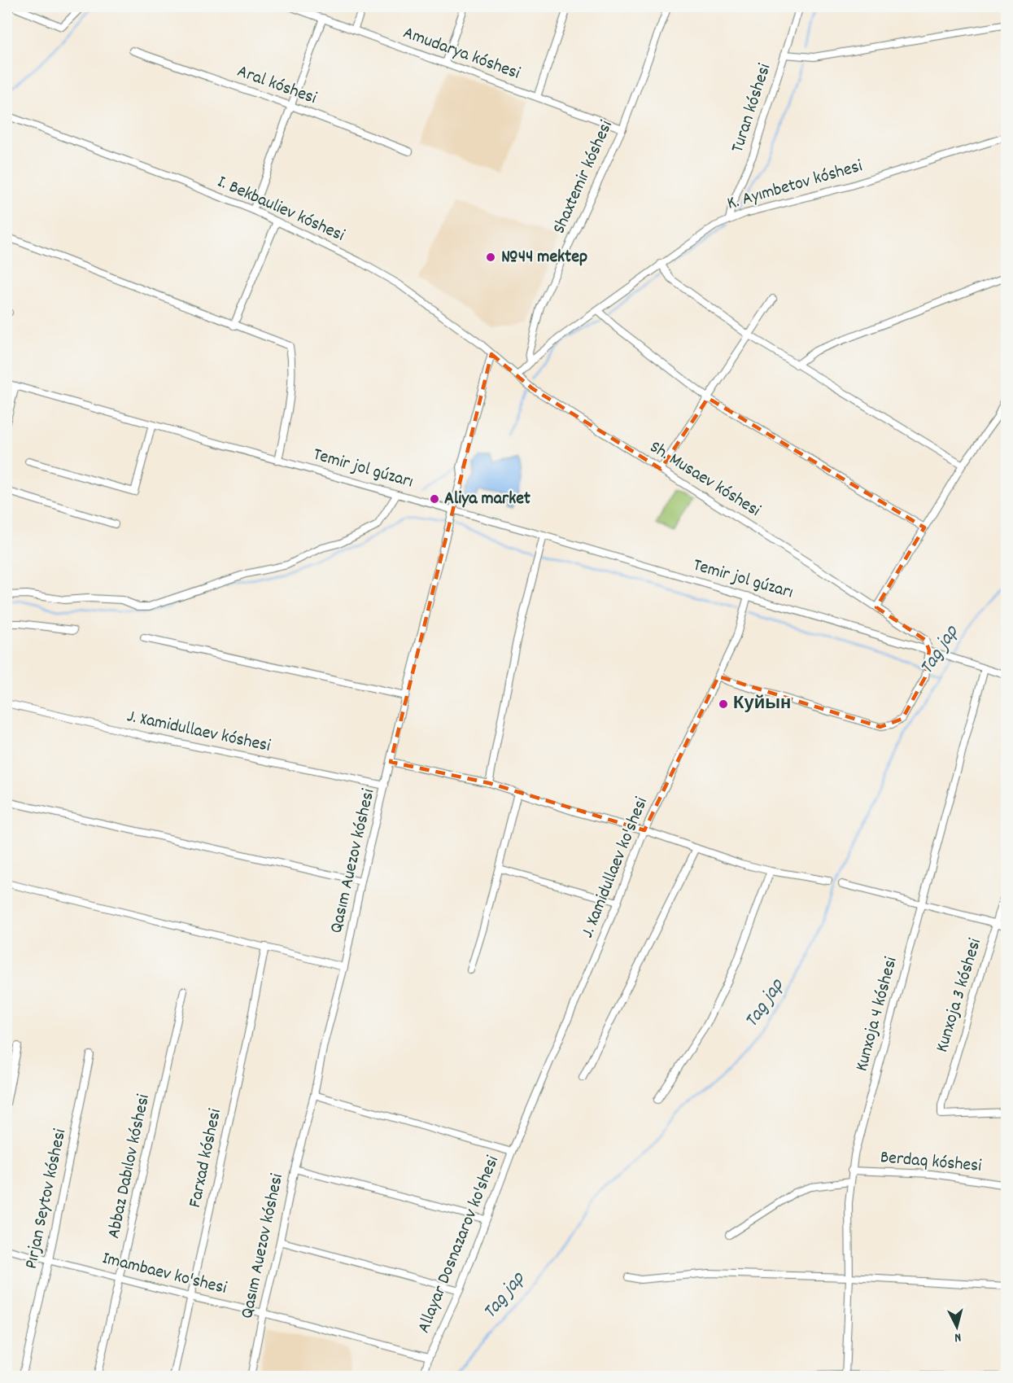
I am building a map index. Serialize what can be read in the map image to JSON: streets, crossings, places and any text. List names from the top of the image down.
{
  "streets": {
    "street": [
      "Amudarya kóshesi",
      "Aral kóshesi",
      "Turan kóshesi",
      "Shaxtemir kóshesi",
      "K. Ayımbetov kóshesi",
      "I. Bekbauliev kóshesi",
      "Temir jol gúzarı",
      "Sh. Musaev kóshesi",
      "J. Xamidullaev kóshesi",
      "Qasım Auezov kóshesi",
      "J. Xamidullaev ko'shesi",
      "Kunxoja 3 kóshesi",
      "Kunxoja 4 kóshesi",
      "Farxad kóshesi",
      "Berdaq kóshesi",
      "Abbaz Dabılov kóshesi",
      "Pırjan Seytov kóshesi",
      "Allayar Dosnazarov ko'shesi",
      "Imambaev ko'shesi"
    ]
  },
  "crossings": [
    ["Amudarya kóshesi", "Shaxtemir kóshesi"],
    ["Turan kóshesi", "K. Ayımbetov kóshesi"],
    ["Shaxtemir kóshesi", "K. Ayımbetov kóshesi"],
    ["K. Ayımbetov kóshesi", "I. Bekbauliev kóshesi"],
    ["K. Ayımbetov kóshesi", "Sh. Musaev kóshesi"],
    ["I. Bekbauliev kóshesi", "Sh. Musaev kóshesi"],
    ["I. Bekbauliev kóshesi", "Qasım Auezov kóshesi"],
    ["Temir jol gúzarı", "Sh. Musaev kóshesi"],
    ["Temir jol gúzarı", "Qasım Auezov kóshesi"],
    ["Temir jol gúzarı", "J. Xamidullaev ko'shesi"],
    ["Temir jol gúzarı", "Kunxoja 4 kóshesi"],
    ["J. Xamidullaev kóshesi", "Qasım Auezov kóshesi"],
    ["Qasım Auezov kóshesi", "Allayar Dosnazarov ko'shesi"],
    ["Qasım Auezov kóshesi", "Imambaev ko'shesi"],
    ["J. Xamidullaev ko'shesi", "Allayar Dosnazarov ko'shesi"],
    ["Kunxoja 4 kóshesi", "Berdaq kóshesi"],
    ["Farxad kóshesi", "Imambaev ko'shesi"],
    ["Abbaz Dabılov kóshesi", "Imambaev ko'shesi"],
    ["Pırjan Seytov kóshesi", "Imambaev ko'shesi"],
    ["Allayar Dosnazarov ko'shesi", "Imambaev ko'shesi"]
  ],
  "water": ["Tag jap"],
  "places": ["№44 mektep", "Aliya market", "Куйын"],
  "north": "bottom"
}
